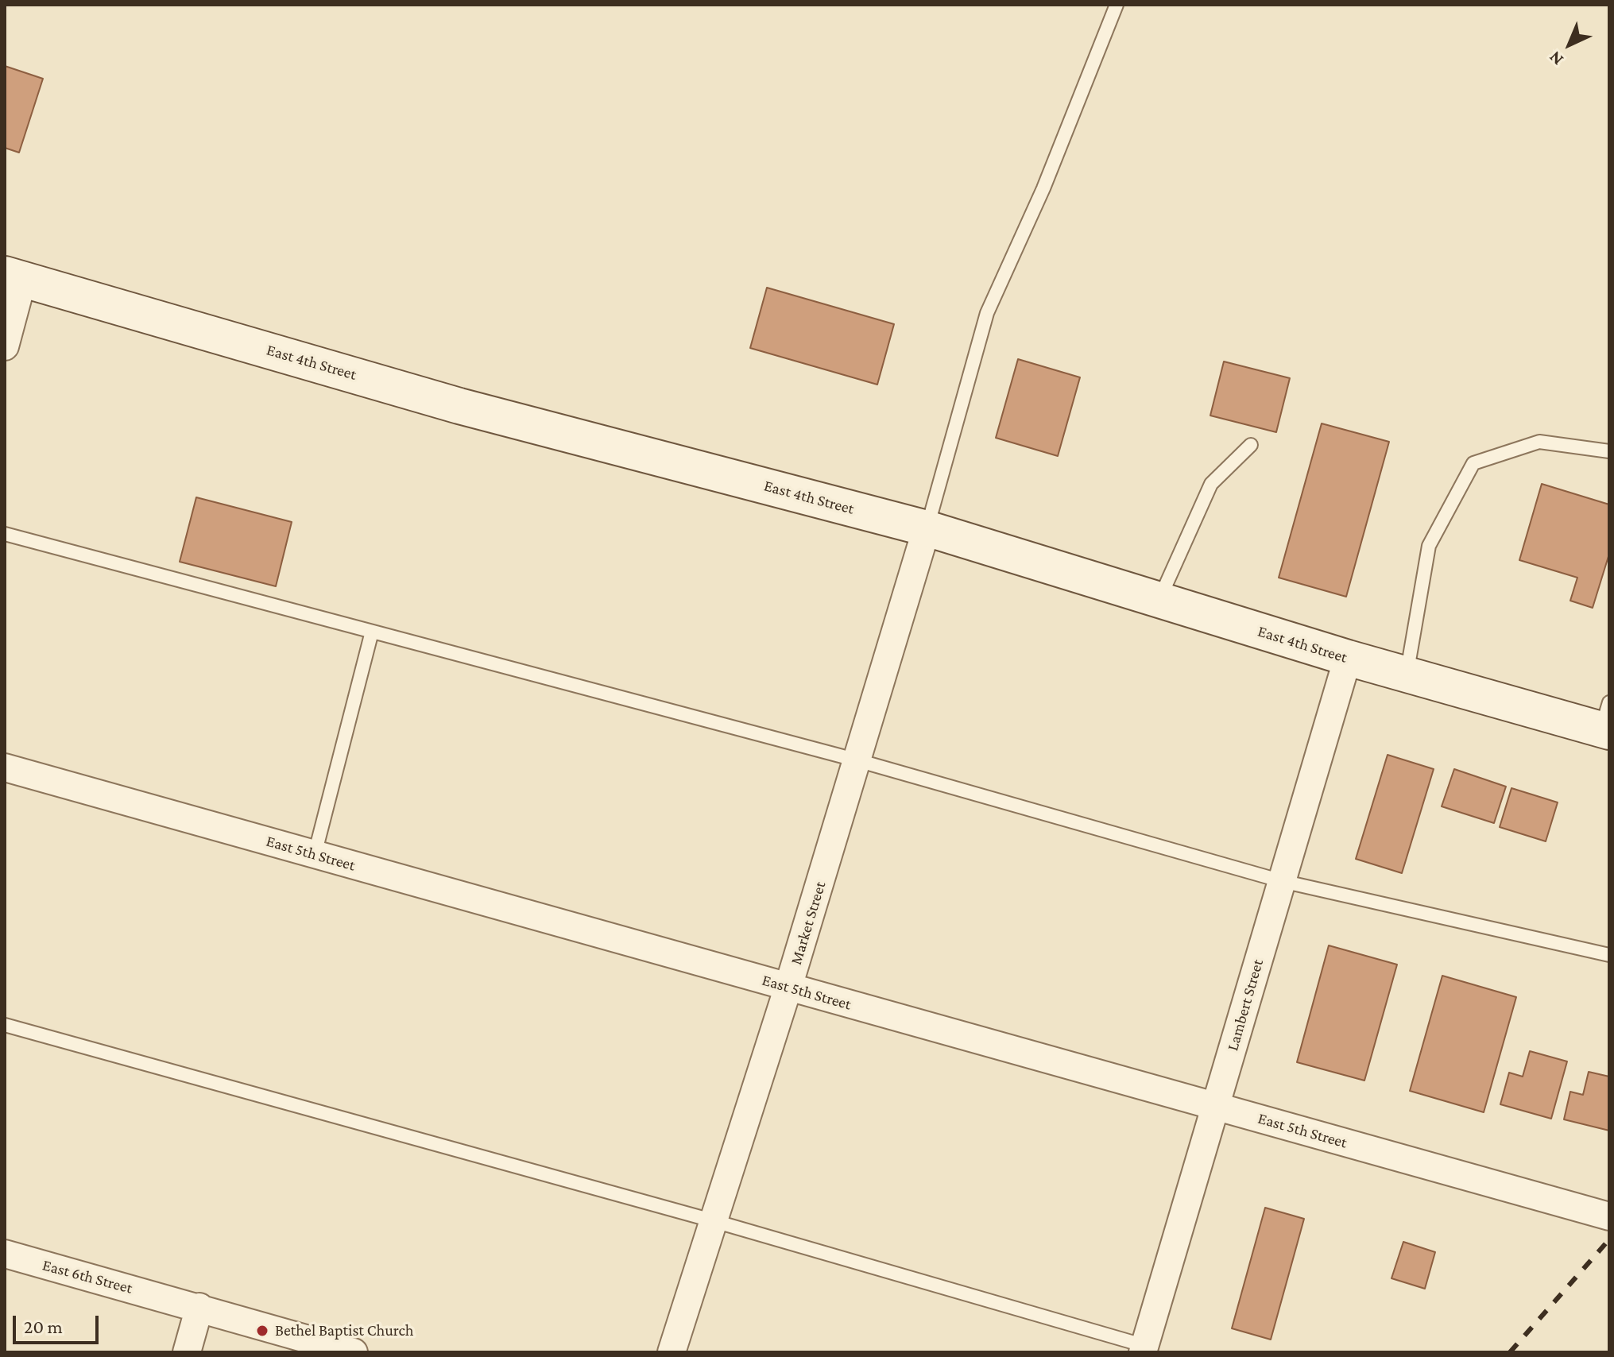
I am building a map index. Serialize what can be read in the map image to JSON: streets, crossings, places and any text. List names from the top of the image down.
{
  "streets": {
    "main road": ["East 4th Street"],
    "street": [
      "East 5th Street",
      "Market Street",
      "Lambert Street",
      "East 6th Street"
    ]
  },
  "crossings": [
    ["East 4th Street", "Market Street"],
    ["East 4th Street", "Lambert Street"],
    ["East 5th Street", "Market Street"],
    ["East 5th Street", "Lambert Street"]
  ],
  "places": ["Bethel Baptist Church"],
  "scale_bar": "20 m",
  "north": "bottom left"
}
